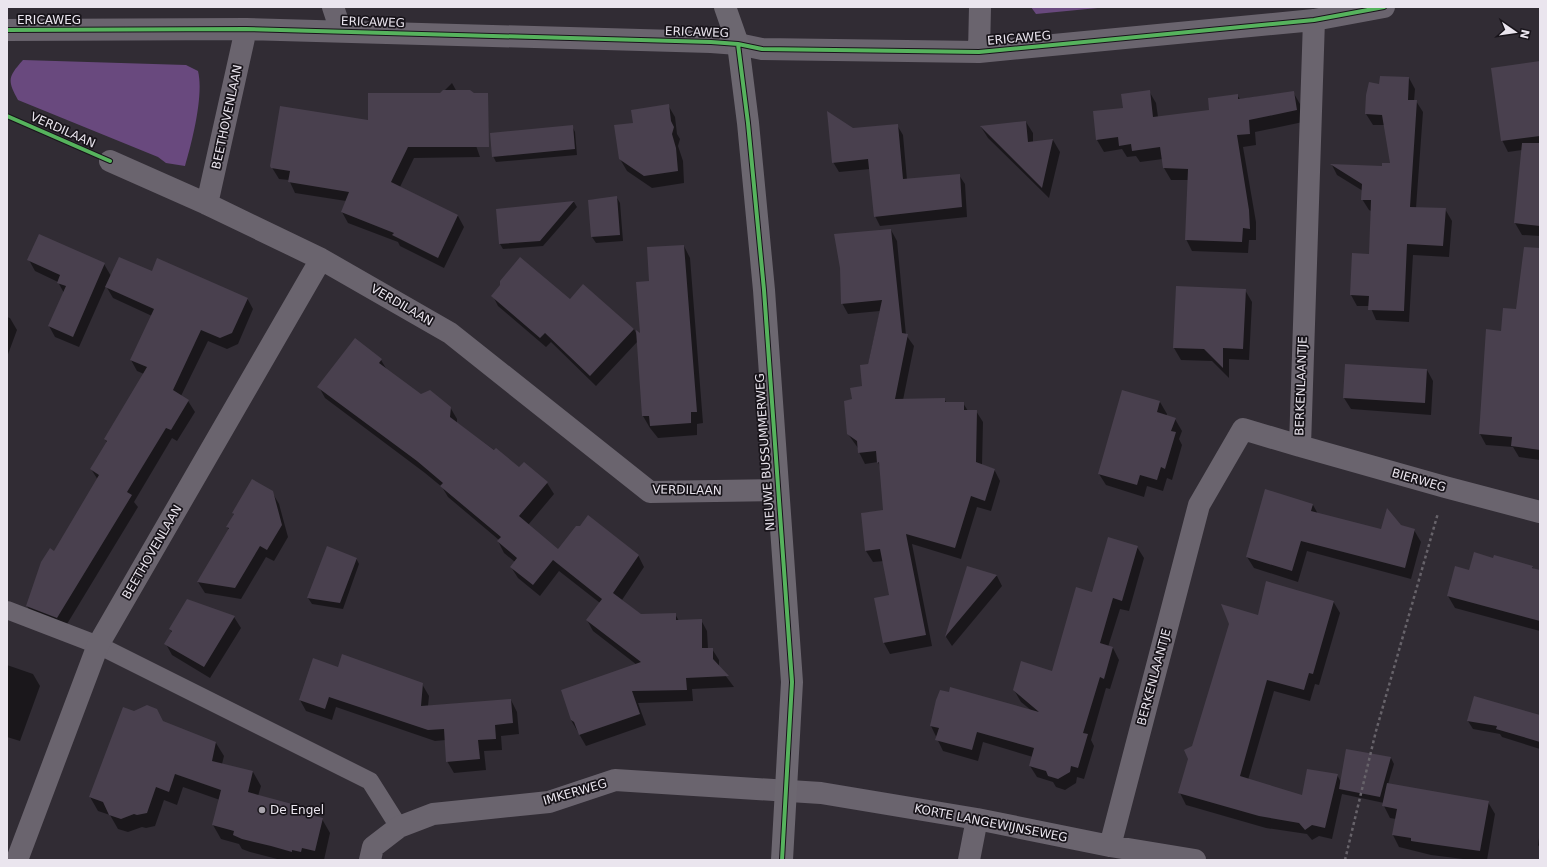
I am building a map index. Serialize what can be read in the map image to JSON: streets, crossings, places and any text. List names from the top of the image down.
{
  "streets": {
    "main road": ["NIEUWE BUSSUMMERWEG"],
    "street": [
      "ERICAWEG",
      "BEETHOVENLAAN",
      "VERDILAAN",
      "BERKENLAANTJE",
      "BIERWEG",
      "IMKERWEG",
      "KORTE LANGEWIJNSEWEG"
    ]
  },
  "crossings": [
    ["ERICAWEG", "BEETHOVENLAAN"],
    ["ERICAWEG", "BERKENLAANTJE"],
    ["ERICAWEG", "NIEUWE BUSSUMMERWEG"],
    ["BEETHOVENLAAN", "VERDILAAN"],
    ["VERDILAAN", "NIEUWE BUSSUMMERWEG"],
    ["BERKENLAANTJE", "BIERWEG"],
    ["BERKENLAANTJE", "KORTE LANGEWIJNSEWEG"],
    ["NIEUWE BUSSUMMERWEG", "IMKERWEG"],
    ["NIEUWE BUSSUMMERWEG", "KORTE LANGEWIJNSEWEG"],
    ["IMKERWEG", "KORTE LANGEWIJNSEWEG"]
  ],
  "places": ["De Engel"],
  "north": "right"
}
